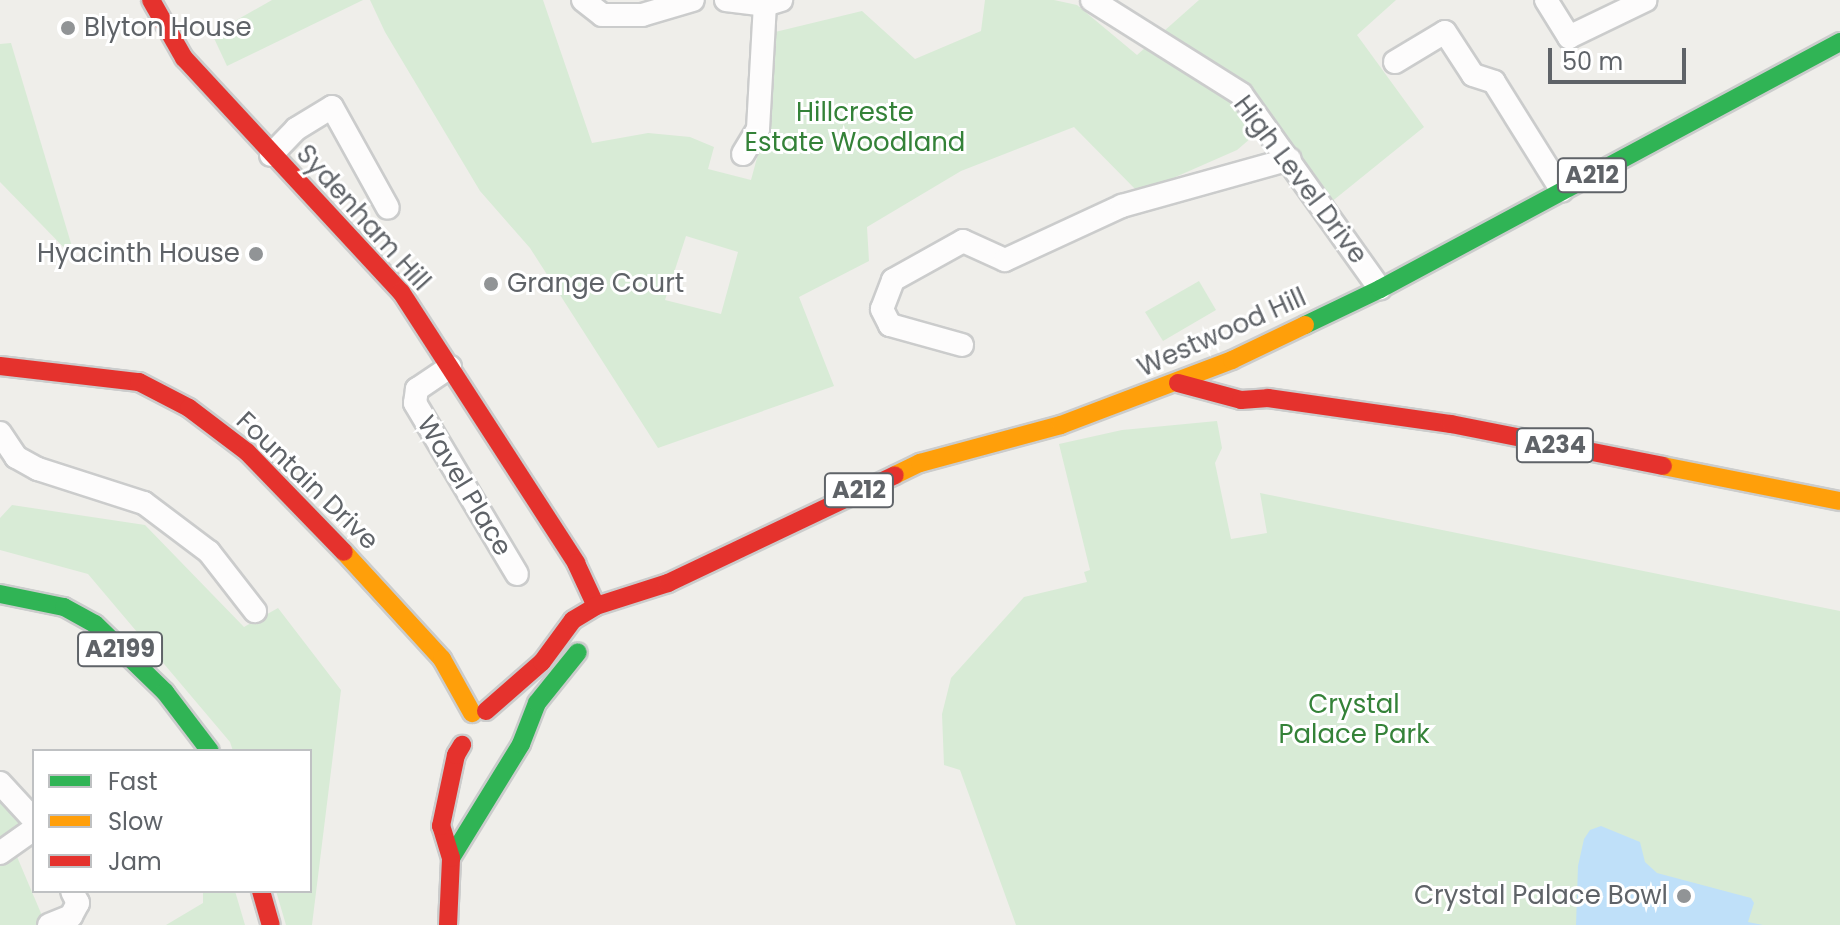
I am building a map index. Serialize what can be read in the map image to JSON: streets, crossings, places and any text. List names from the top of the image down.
{
  "streets": {
    "main road": [
      "A212",
      "Sydenham Hill",
      "Westwood Hill",
      "A234",
      "Fountain Drive",
      "A2199"
    ],
    "street": ["High Level Drive", "Wavel Place"]
  },
  "crossings": [
    ["High Level Drive", "Westwood Hill"],
    ["Sydenham Hill", "Westwood Hill"],
    ["Sydenham Hill", "Wavel Place"],
    ["Westwood Hill", "A234"],
    ["Westwood Hill", "Fountain Drive"]
  ],
  "parks": ["Hillcreste Estate Woodland", "Crystal Palace Park"],
  "places": [
    "Blyton House",
    "Hyacinth House",
    "Grange Court",
    "Crystal Palace Bowl"
  ],
  "legend": ["Fast", "Slow", "Jam"],
  "scale_bar": "50 m"
}
